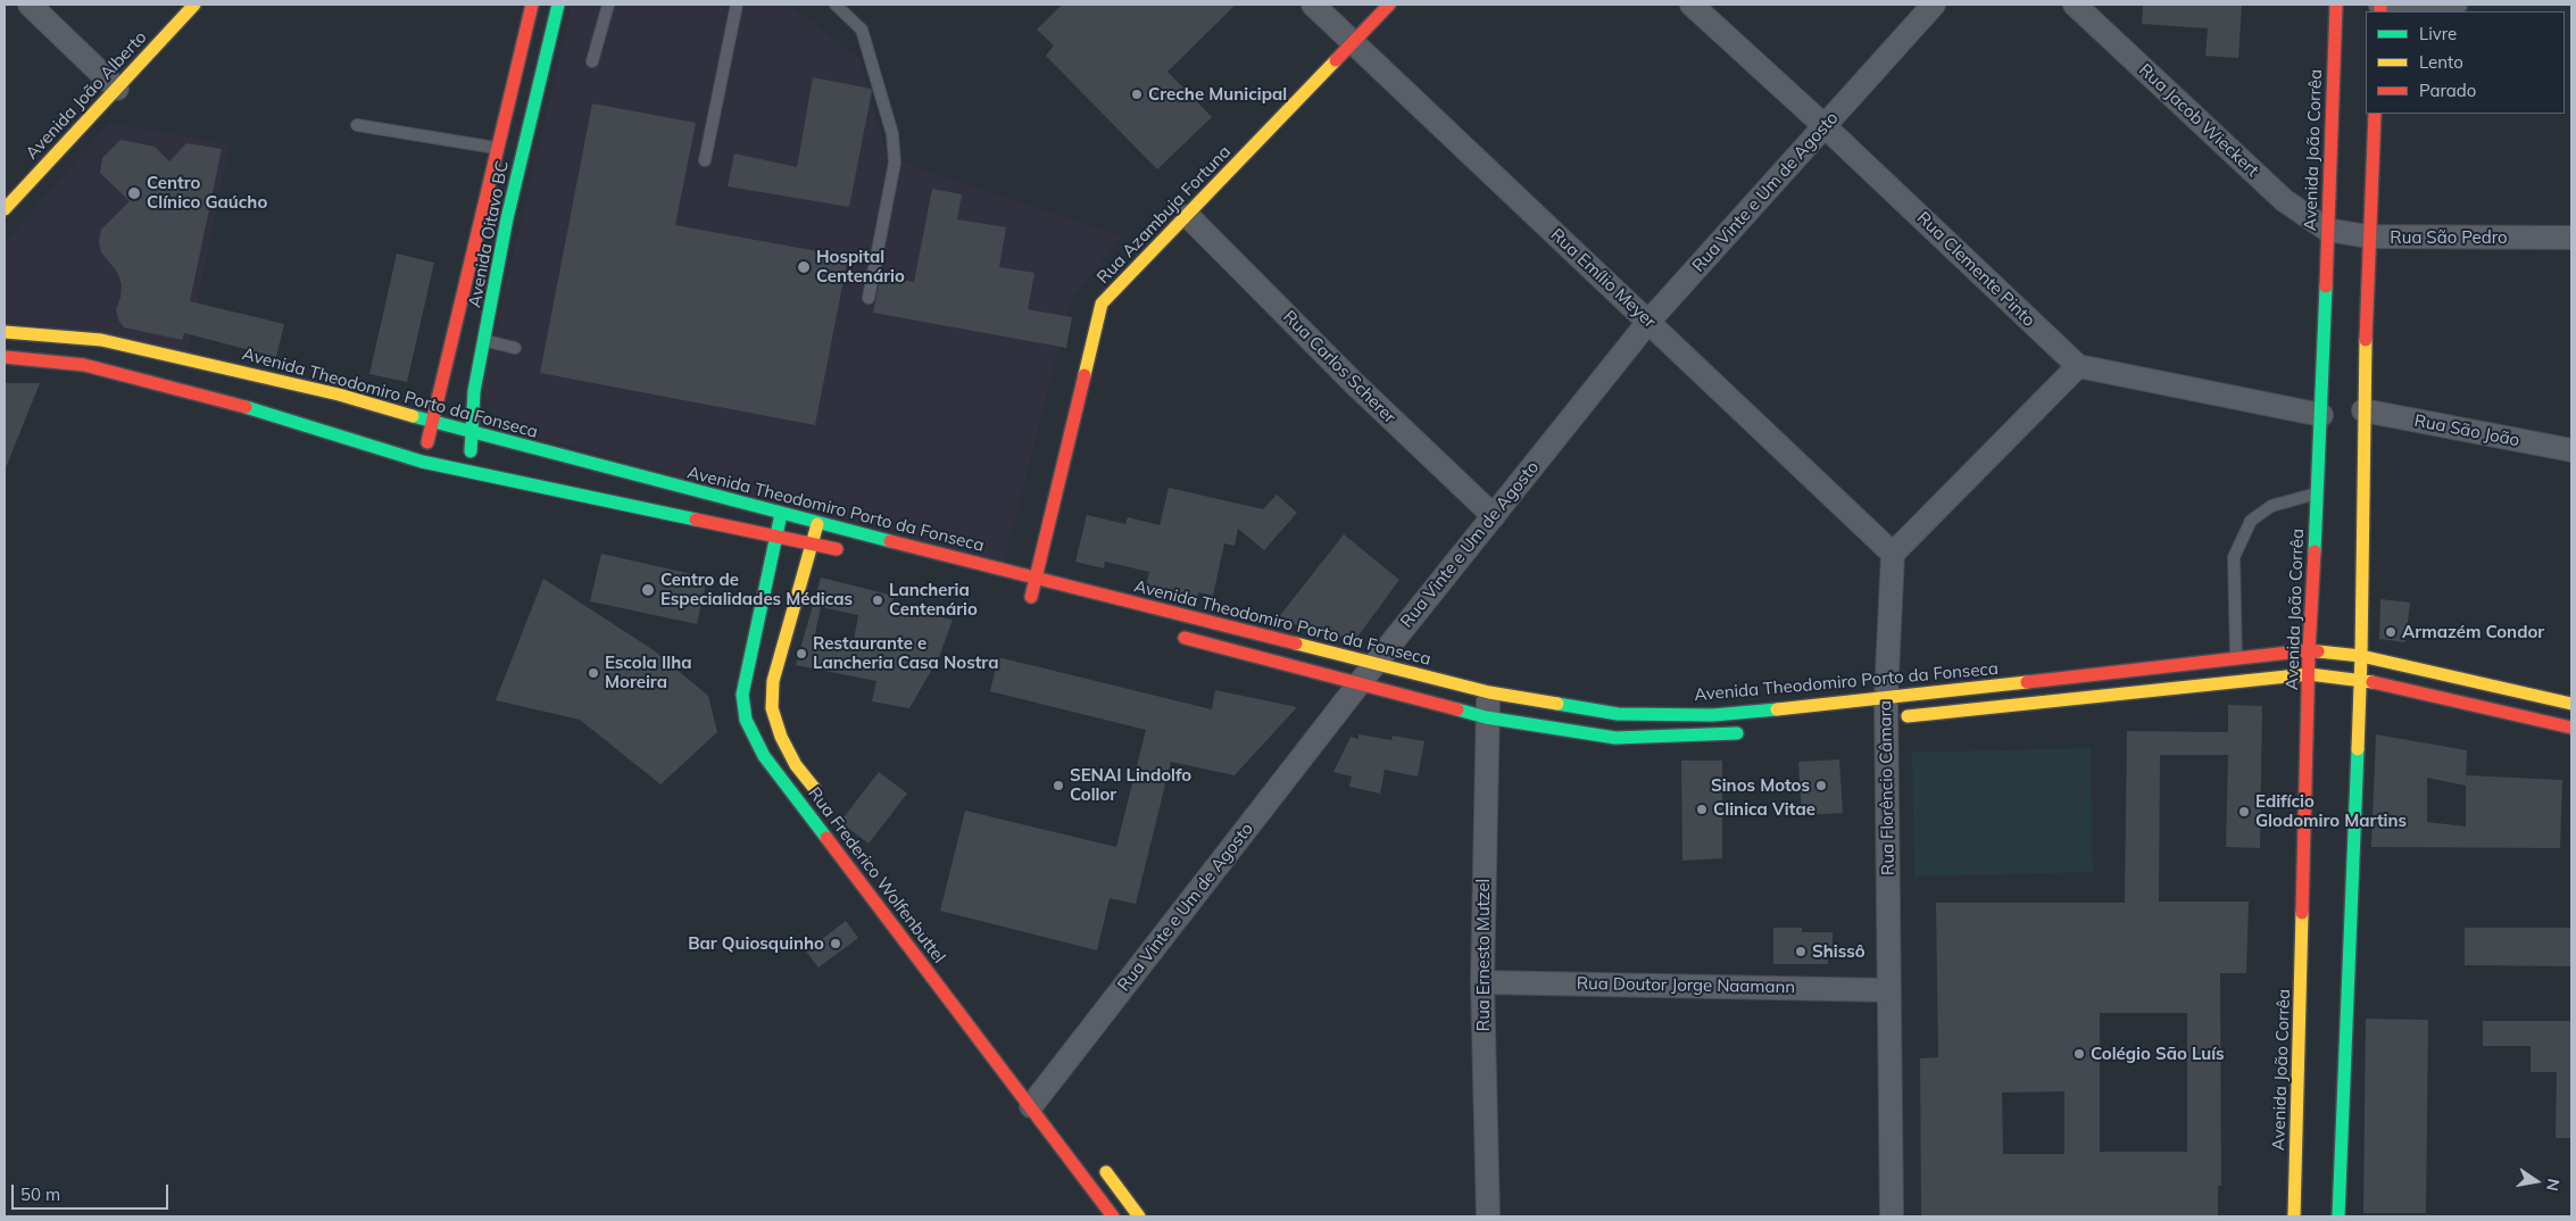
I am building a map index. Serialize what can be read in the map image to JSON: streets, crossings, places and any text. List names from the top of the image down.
{
  "streets": {
    "main road": [
      "Avenida João Alberto",
      "Avenida João Corrêa",
      "Rua Azambuja Fortuna",
      "Avenida Oitavo BC",
      "Avenida Theodomiro Porto da Fonseca",
      "Rua Frederico Wolfenbuttel"
    ],
    "street": [
      "Rua Jacob Wieckert",
      "Rua Vinte e Um de Agosto",
      "Rua São Pedro",
      "Rua Clemente Pinto",
      "Rua Emílio Meyer",
      "Rua Carlos Scherer",
      "Rua São João",
      "Rua Florêncio Câmara",
      "Rua Ernesto Mutzel",
      "Rua Doutor Jorge Naamann"
    ]
  },
  "crossings": [
    ["Rua Jacob Wieckert", "Avenida João Corrêa"],
    ["Rua Jacob Wieckert", "Rua São Pedro"],
    ["Avenida João Corrêa", "Rua São Pedro"],
    ["Avenida João Corrêa", "Avenida Theodomiro Porto da Fonseca"],
    ["Rua Vinte e Um de Agosto", "Rua Clemente Pinto"],
    ["Rua Vinte e Um de Agosto", "Rua Emílio Meyer"],
    ["Rua Vinte e Um de Agosto", "Rua Carlos Scherer"],
    ["Rua Vinte e Um de Agosto", "Avenida Theodomiro Porto da Fonseca"],
    ["Rua Vinte e Um de Agosto", "Rua Frederico Wolfenbuttel"],
    ["Rua Azambuja Fortuna", "Rua Emílio Meyer"],
    ["Rua Azambuja Fortuna", "Rua Carlos Scherer"],
    ["Rua Azambuja Fortuna", "Avenida Theodomiro Porto da Fonseca"],
    ["Avenida Oitavo BC", "Avenida Theodomiro Porto da Fonseca"],
    ["Rua Emílio Meyer", "Rua Florêncio Câmara"],
    ["Avenida Theodomiro Porto da Fonseca", "Rua Florêncio Câmara"],
    ["Avenida Theodomiro Porto da Fonseca", "Rua Frederico Wolfenbuttel"],
    ["Avenida Theodomiro Porto da Fonseca", "Rua Ernesto Mutzel"],
    ["Rua Florêncio Câmara", "Rua Doutor Jorge Naamann"],
    ["Rua Ernesto Mutzel", "Rua Doutor Jorge Naamann"]
  ],
  "places": [
    "Creche Municipal",
    "Centro Clínico Gaúcho",
    "Hospital Centenário",
    "Centro de Especialidades Médicas",
    "Lancheria Centenário",
    "Armazém Condor",
    "Restaurante e Lancheria Casa Nostra",
    "Escola Ilha Moreira",
    "SENAI Lindolfo Collor",
    "Sinos Motos",
    "Clinica Vitae",
    "Edifício Glodomiro Martins",
    "Bar Quiosquinho",
    "Shissô",
    "Colégio São Luís"
  ],
  "legend": ["Livre", "Lento", "Parado"],
  "scale_bar": "50 m",
  "north": "right"
}
